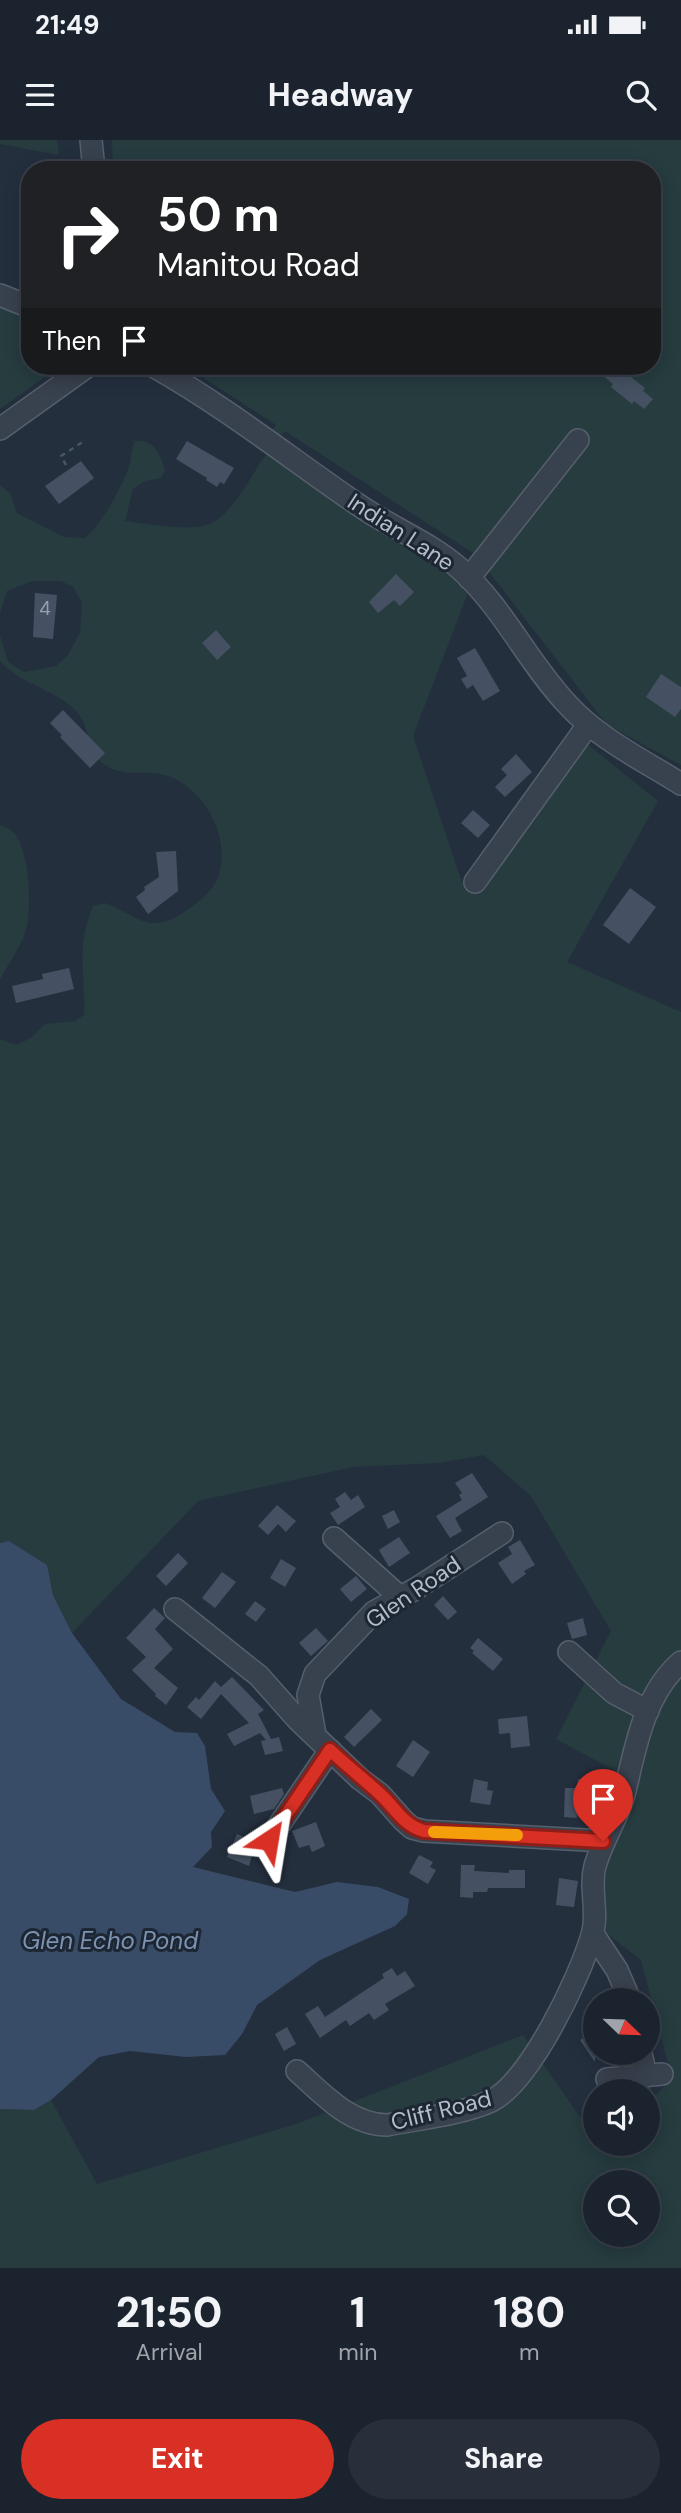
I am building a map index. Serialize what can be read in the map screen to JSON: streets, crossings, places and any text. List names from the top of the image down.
{
  "streets": {
    "street": ["Indian Lane", "Glen Road", "Cliff Road"]
  },
  "water": ["Glen Echo Pond"],
  "house_numbers": ["4"],
  "north": "bottom right",
  "page": {
    "status": "21:49",
    "header": "Headway",
    "turn": ["50 m", "Manitou Road"],
    "then": "Then",
    "eta": [
      "21:50",
      "Arrival",
      "1",
      "min",
      "180",
      "m"
    ],
    "buttons": ["Exit", "Share"]
  }
}
